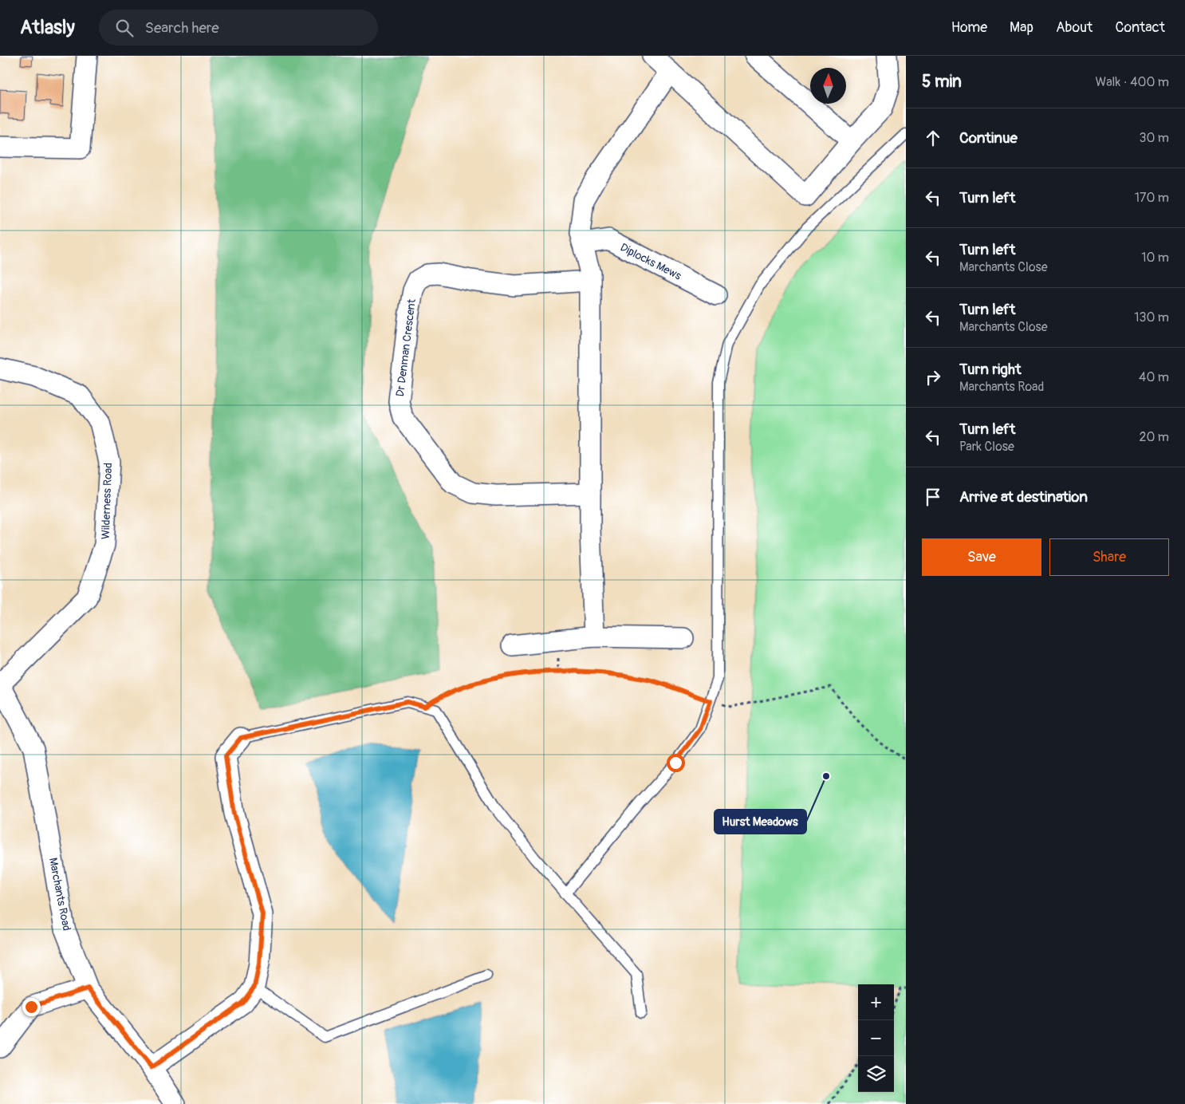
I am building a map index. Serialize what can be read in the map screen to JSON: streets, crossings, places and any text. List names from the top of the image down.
{
  "streets": {
    "street": [
      "Diplocks Mews",
      "Dr Denman Crescent",
      "Wilderness Road",
      "Marchants Road"
    ]
  },
  "crossings": [
    ["Wilderness Road", "Marchants Road"]
  ],
  "places": ["Hurst Meadows"],
  "north": "top",
  "page": {
    "header": "Atlasly",
    "search": "Search here",
    "nav": [
      "Home",
      "Map",
      "About",
      "Contact"
    ],
    "heading": ["5 min", "Walk · 400 m"],
    "list": [
      ["Continue", "30 m"],
      ["Turn left", "170 m"],
      ["Turn left", "Marchants Close", "10 m"],
      ["Turn left", "Marchants Close", "130 m"],
      ["Turn right", "Marchants Road", "40 m"],
      ["Turn left", "Park Close", "20 m"],
      "Arrive at destination"
    ],
    "buttons": ["Save", "Share"],
    "map_buttons": ["+", "−"]
  }
}
